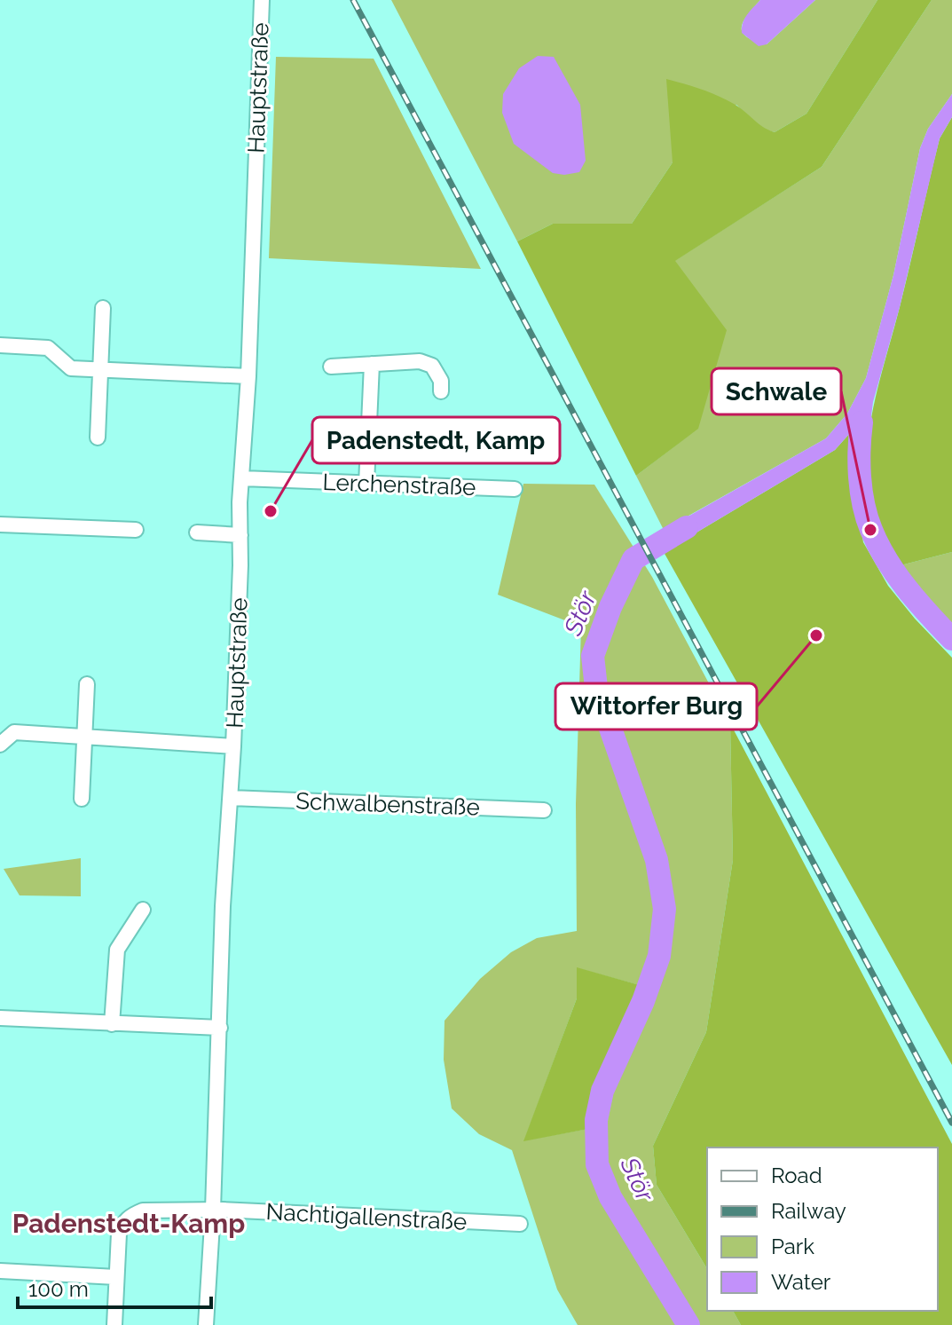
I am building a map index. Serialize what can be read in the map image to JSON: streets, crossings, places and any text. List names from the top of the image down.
{
  "streets": {
    "street": [
      "Hauptstraße",
      "Lerchenstraße",
      "Schwalbenstraße",
      "Nachtigallenstraße"
    ]
  },
  "crossings": [
    ["Hauptstraße", "Lerchenstraße"],
    ["Hauptstraße", "Schwalbenstraße"],
    ["Hauptstraße", "Nachtigallenstraße"]
  ],
  "districts": ["Padenstedt-Kamp"],
  "water": ["Stör"],
  "places": ["Padenstedt, Kamp", "Schwale", "Wittorfer Burg"],
  "legend": [
    "Road",
    "Railway",
    "Park",
    "Water"
  ],
  "scale_bar": "100 m"
}
